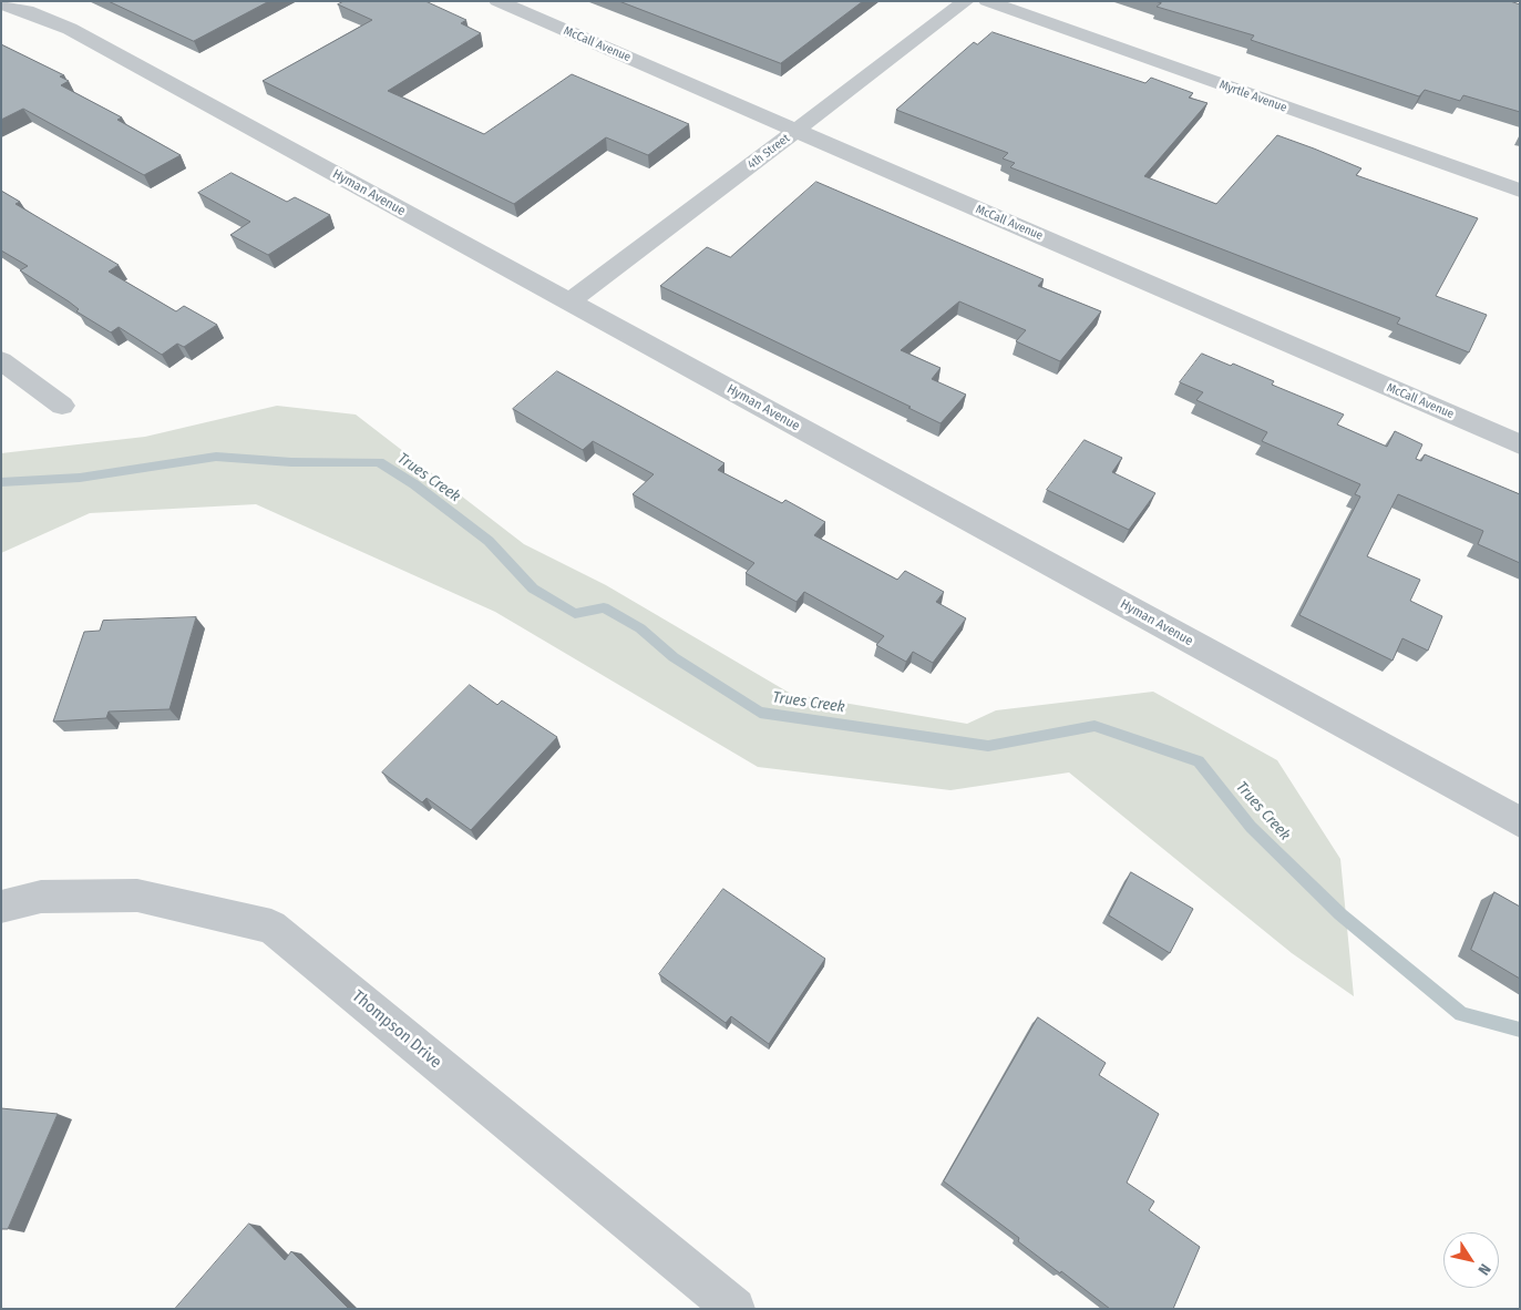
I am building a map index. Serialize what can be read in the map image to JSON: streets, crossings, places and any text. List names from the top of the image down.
{
  "streets": {
    "street": [
      "McCall Avenue",
      "Myrtle Avenue",
      "4th Street",
      "Hyman Avenue",
      "Thompson Drive"
    ]
  },
  "crossings": [
    ["McCall Avenue", "4th Street"],
    ["4th Street", "Hyman Avenue"]
  ],
  "water": ["Trues Creek"],
  "north": "bottom right"
}
